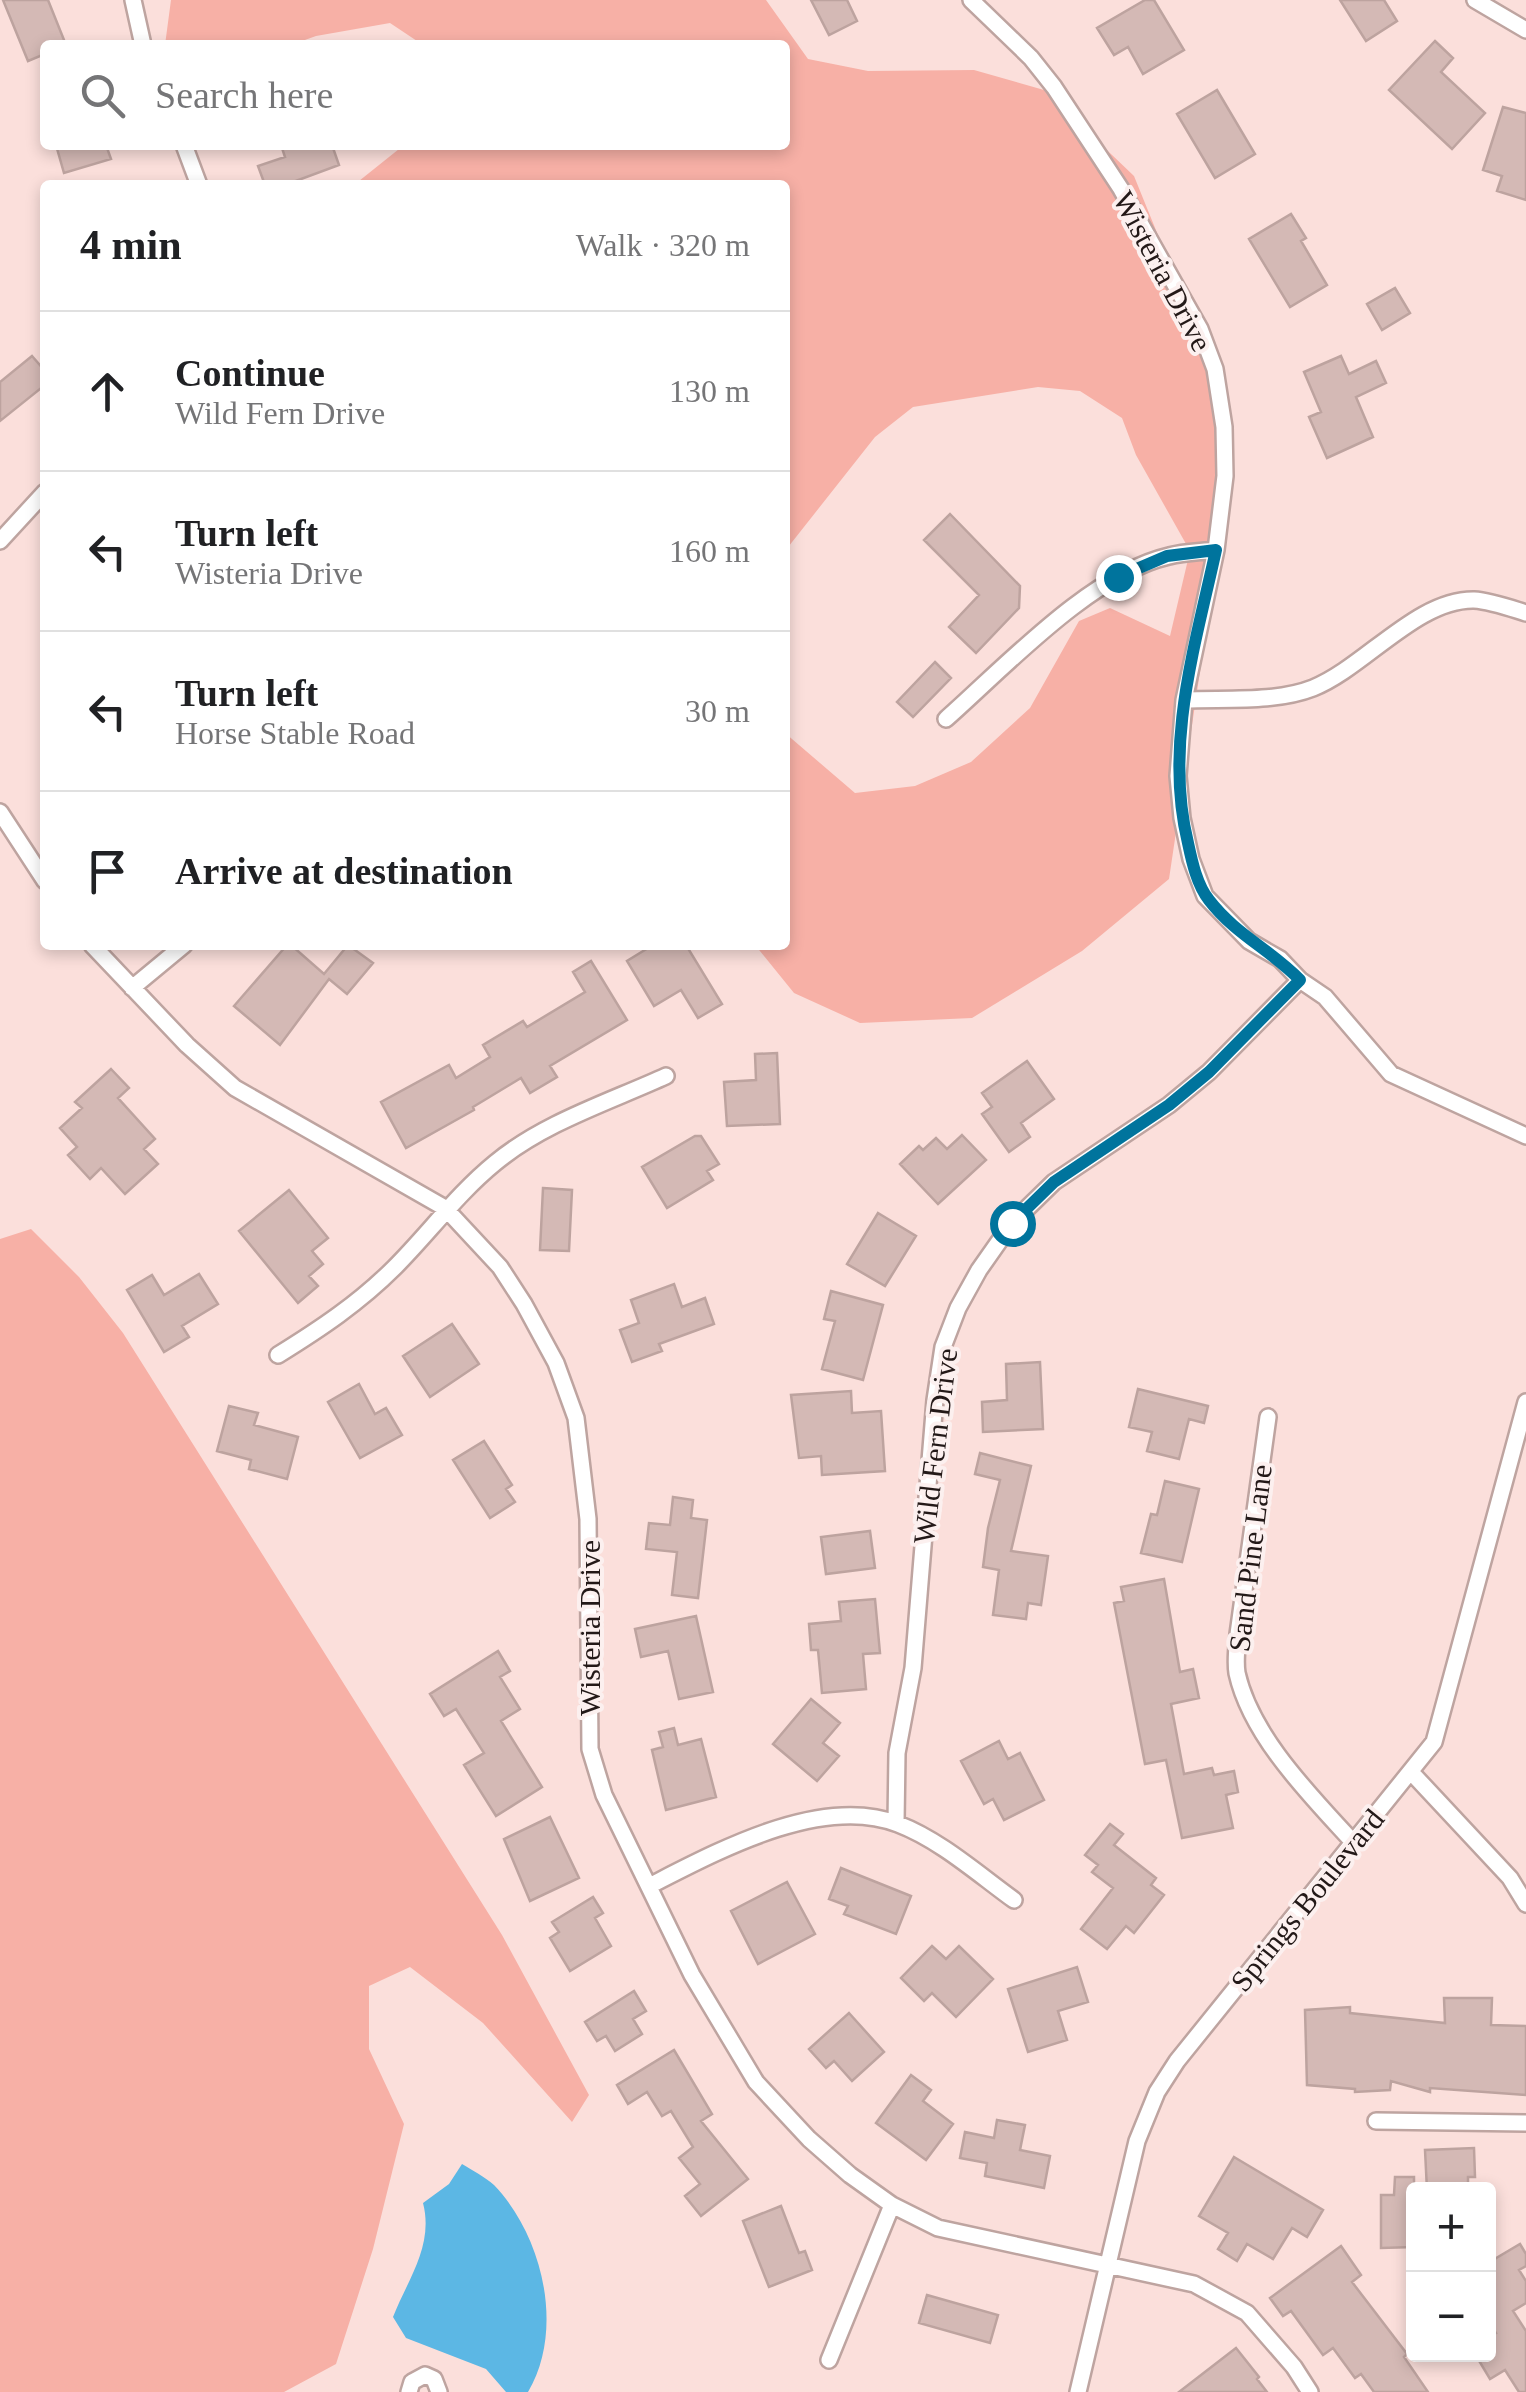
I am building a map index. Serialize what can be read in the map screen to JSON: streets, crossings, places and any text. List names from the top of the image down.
{
  "streets": {
    "street": [
      "Wisteria Drive",
      "Wild Fern Drive",
      "Sand Pine Lane",
      "Springs Boulevard"
    ]
  },
  "crossings": [
    ["Wisteria Drive", "Wild Fern Drive"],
    ["Wisteria Drive", "Springs Boulevard"],
    ["Sand Pine Lane", "Springs Boulevard"]
  ],
  "page": {
    "search": "Search here",
    "heading": ["4 min", "Walk · 320 m"],
    "list": [
      ["Continue", "Wild Fern Drive", "130 m"],
      ["Turn left", "Wisteria Drive", "160 m"],
      ["Turn left", "Horse Stable Road", "30 m"],
      "Arrive at destination"
    ],
    "map_buttons": ["+", "−"]
  }
}
